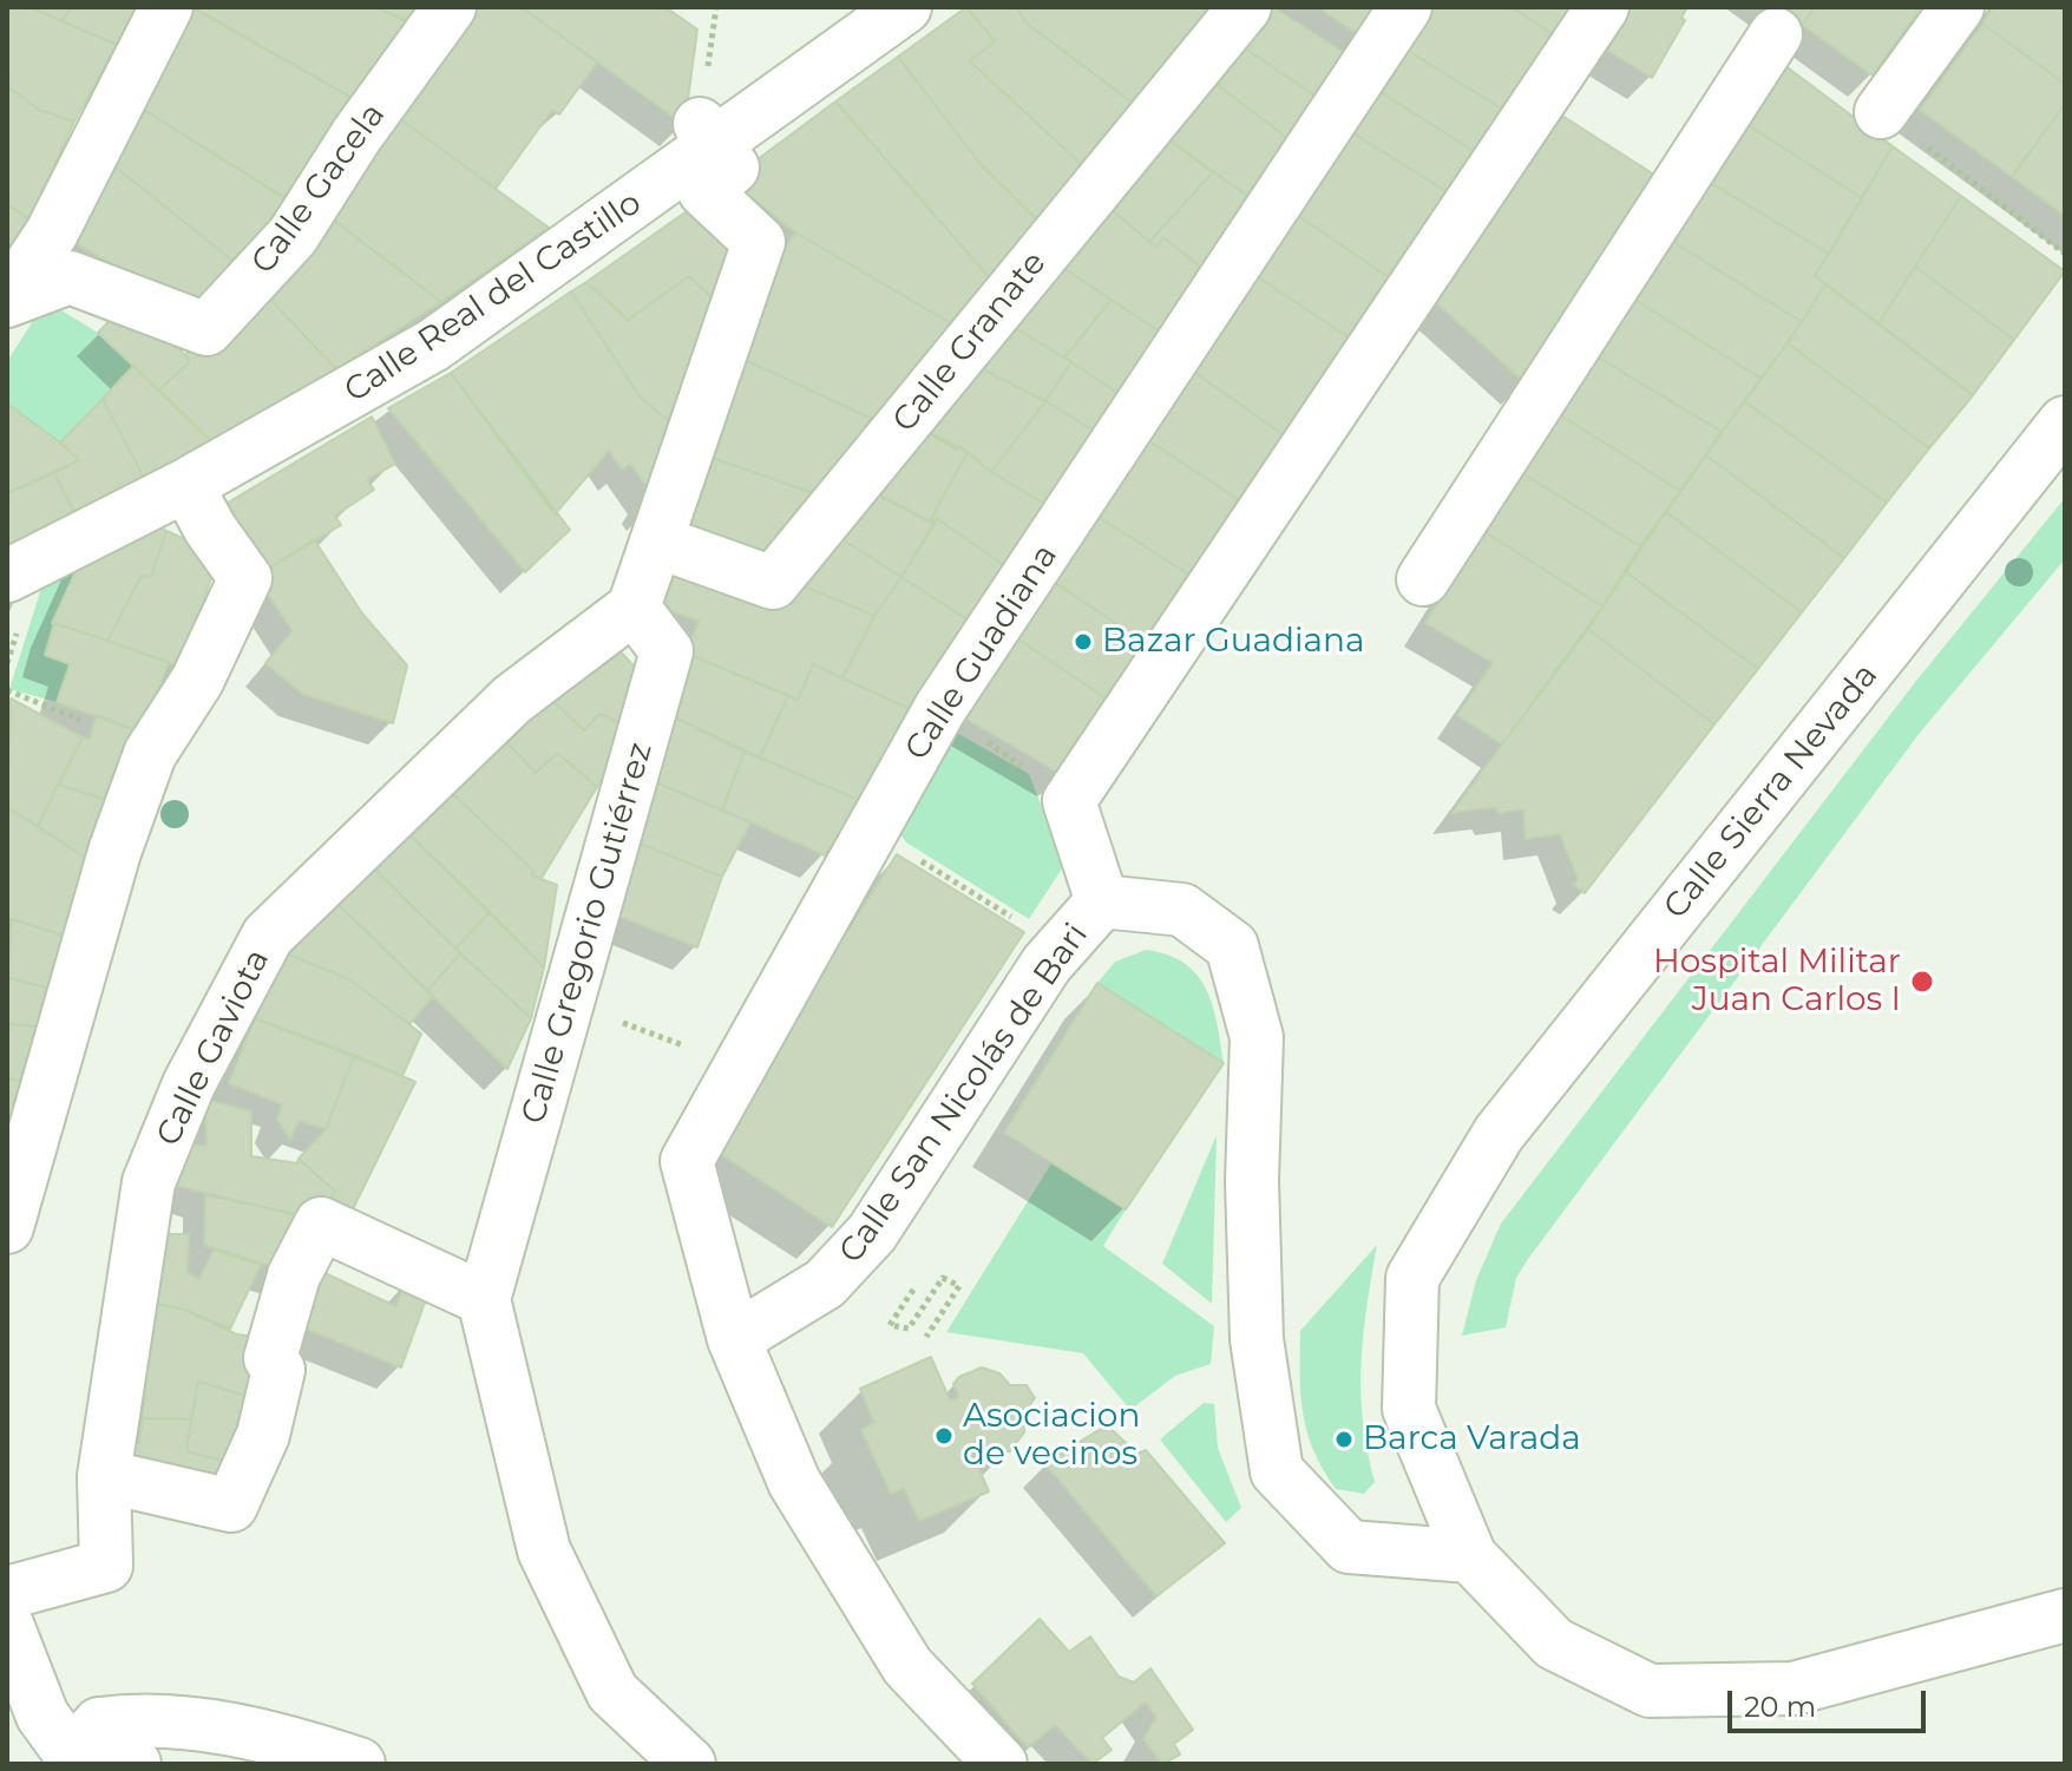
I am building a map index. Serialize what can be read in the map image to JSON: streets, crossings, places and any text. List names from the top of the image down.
{
  "streets": {
    "street": [
      "Calle Gacela",
      "Calle Real del Castillo",
      "Calle Granate",
      "Calle Guadiana",
      "Calle Sierra Nevada",
      "Calle Gregorio Gutiérrez",
      "Calle Gaviota",
      "Calle San Nicolás de Bari"
    ]
  },
  "crossings": [
    ["Calle Guadiana", "Calle San Nicolás de Bari"],
    ["Calle Sierra Nevada", "Calle San Nicolás de Bari"],
    ["Calle Gregorio Gutiérrez", "Calle Gaviota"]
  ],
  "places": [
    "Bazar Guadiana",
    "Hospital Militar Juan Carlos I",
    "Asociacion de vecinos",
    "Barca Varada"
  ],
  "scale_bar": "20 m"
}
